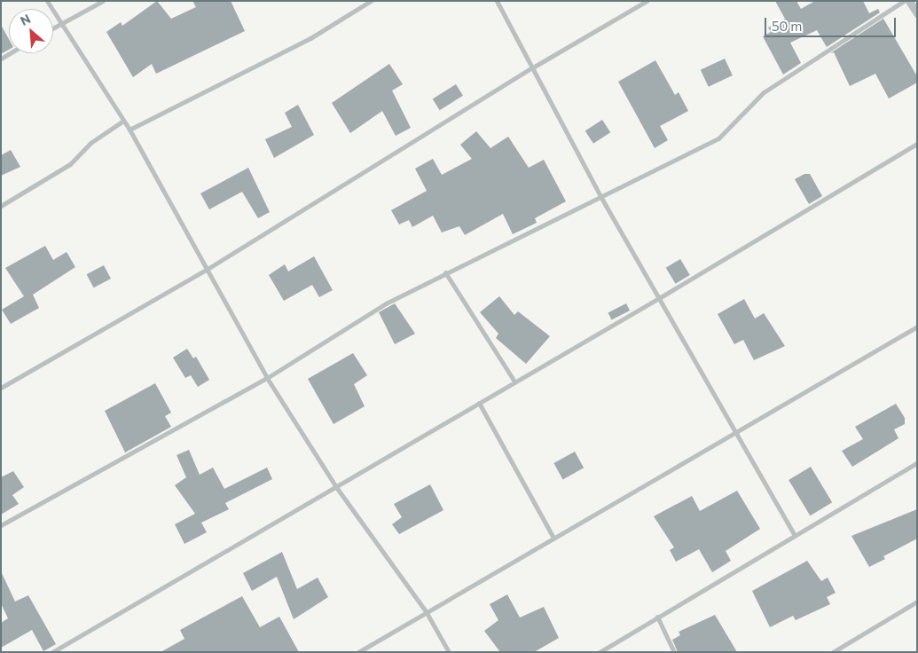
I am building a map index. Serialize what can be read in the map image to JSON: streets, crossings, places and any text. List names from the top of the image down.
{
  "scale_bar": "50 m",
  "north": "top left"
}
